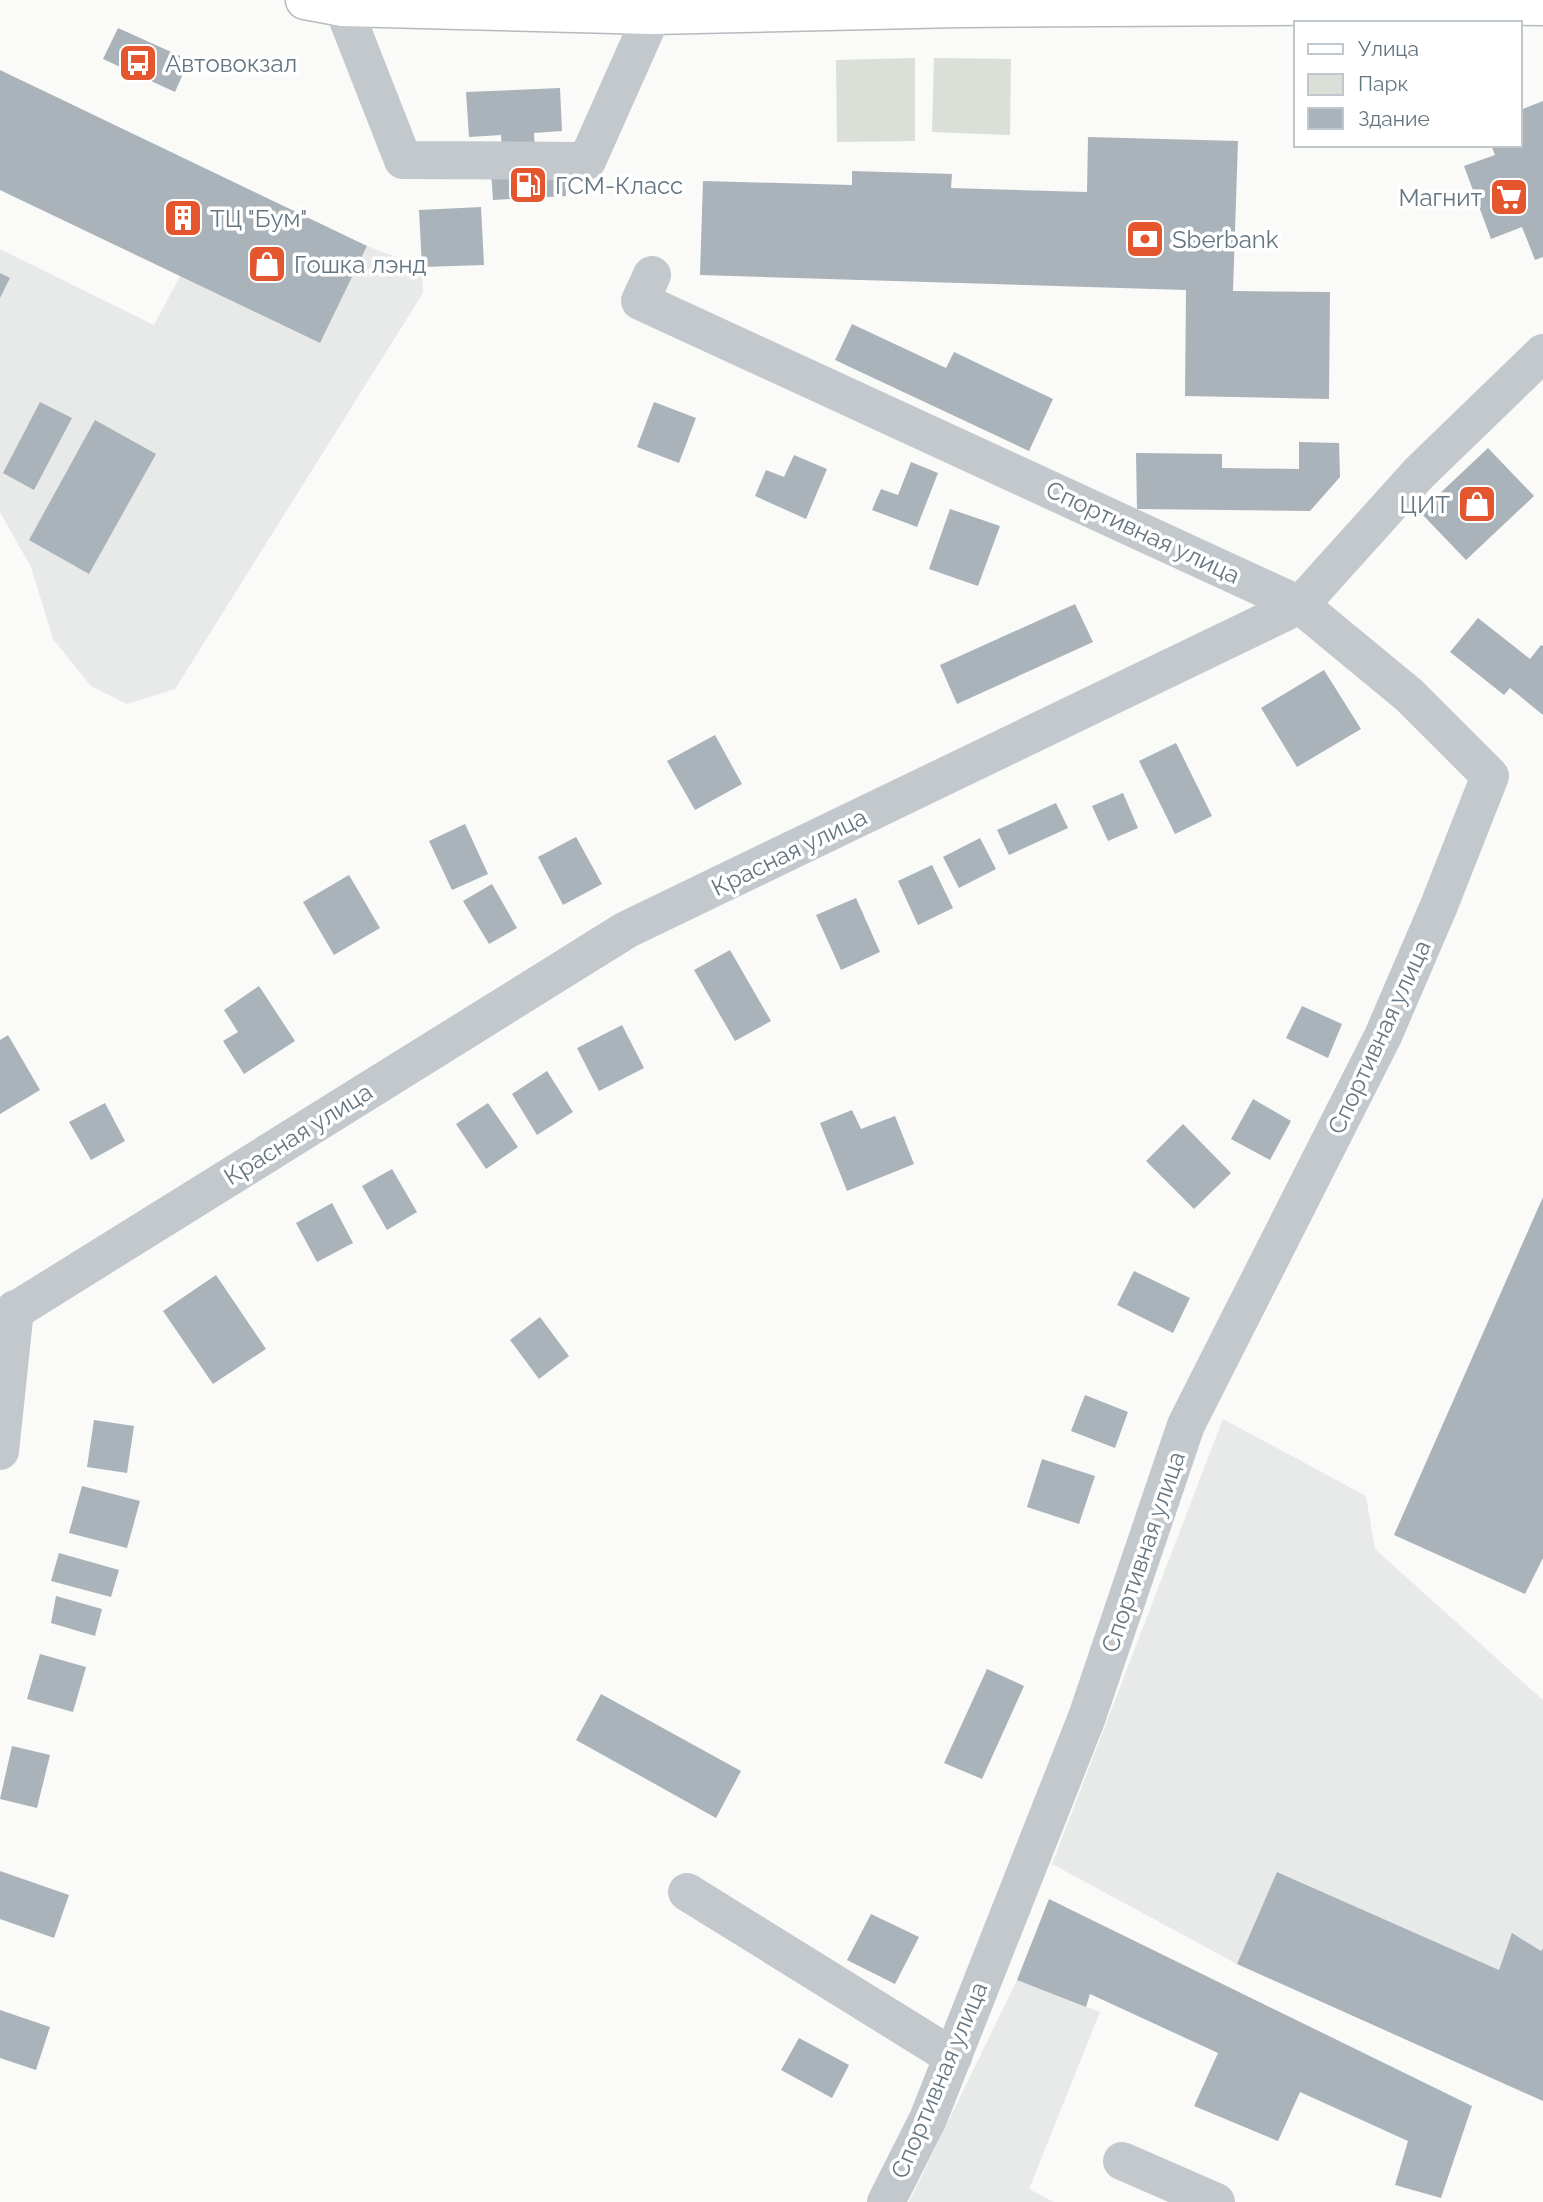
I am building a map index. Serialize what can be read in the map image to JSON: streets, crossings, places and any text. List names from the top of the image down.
{
  "streets": {
    "street": ["Спортивная улица", "Красная улица"]
  },
  "crossings": [
    ["Спортивная улица", "Красная улица"]
  ],
  "places": {
    "bus stop": ["Автовокзал"],
    "fuel station": ["ГСМ-Класс"],
    "supermarket": ["Магнит"],
    "building": ["ТЦ \"Бум\""],
    "bank": ["Sberbank"],
    "shop": ["Гошка лэнд", "ЦИТ"]
  },
  "legend": ["Улица", "Парк", "Здание"]
}
